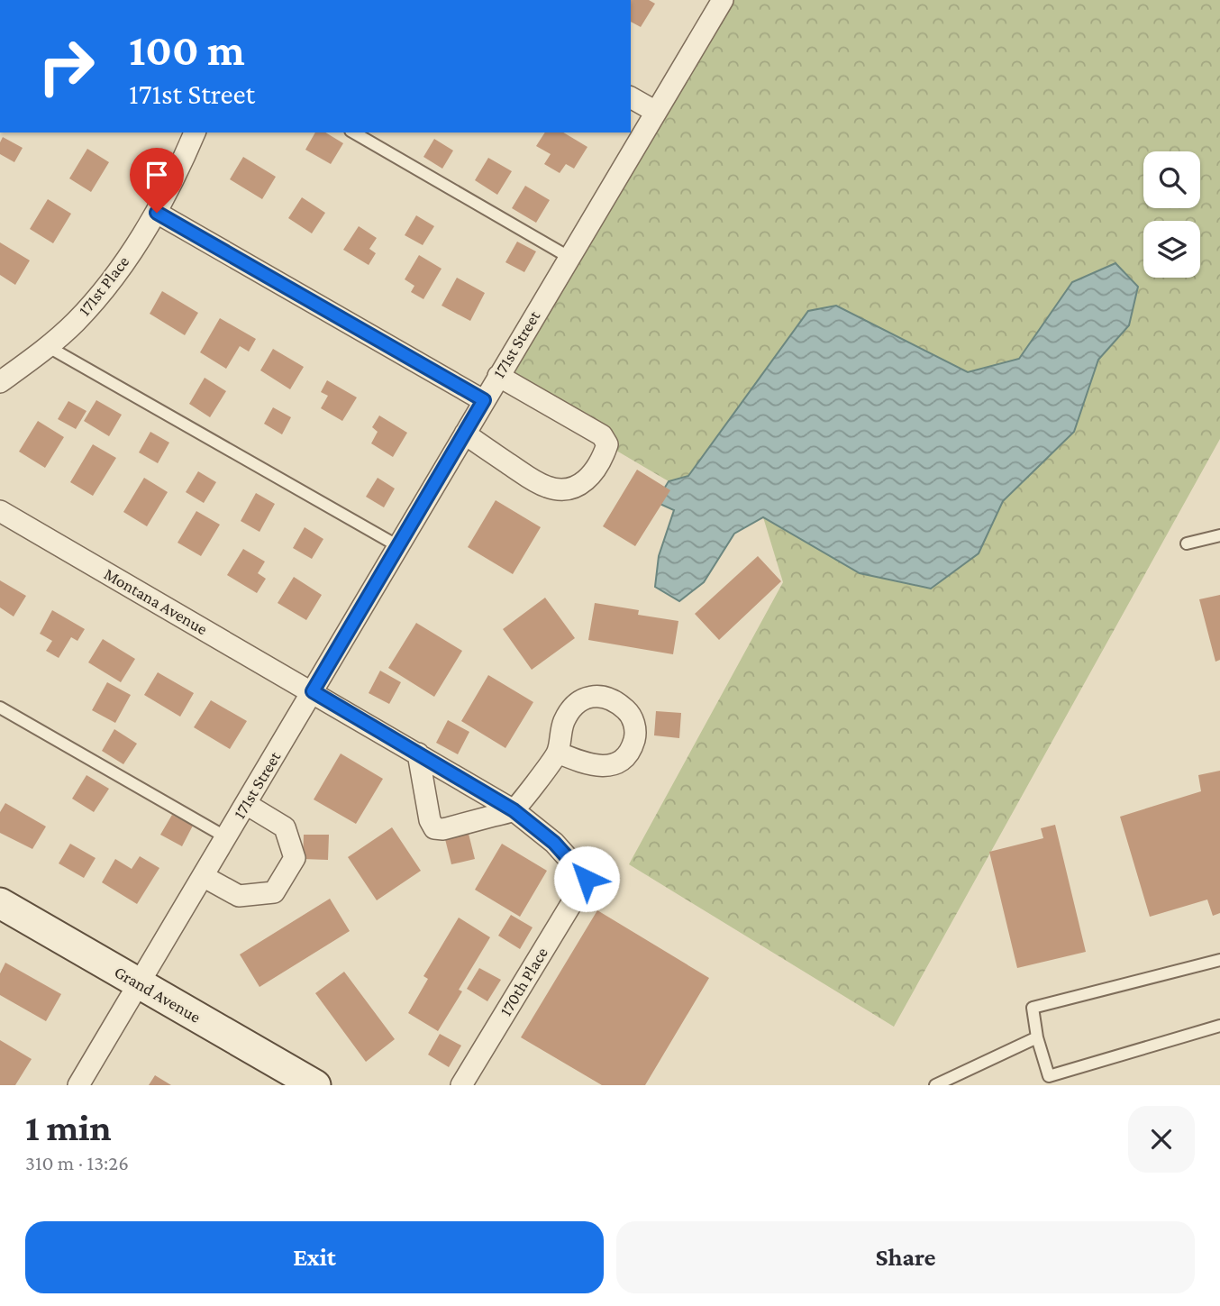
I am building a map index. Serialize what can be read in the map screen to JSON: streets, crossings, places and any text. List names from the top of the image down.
{
  "streets": {
    "street": [
      "171st Place",
      "171st Street",
      "Montana Avenue",
      "170th Place",
      "Grand Avenue"
    ]
  },
  "crossings": [
    ["171st Street", "Montana Avenue"],
    ["171st Street", "Grand Avenue"],
    ["Montana Avenue", "170th Place"]
  ],
  "page": {
    "turn": ["100 m", "171st Street"],
    "heading": ["1 min", "310 m · 13:26"],
    "buttons": ["Exit", "Share"]
  }
}
